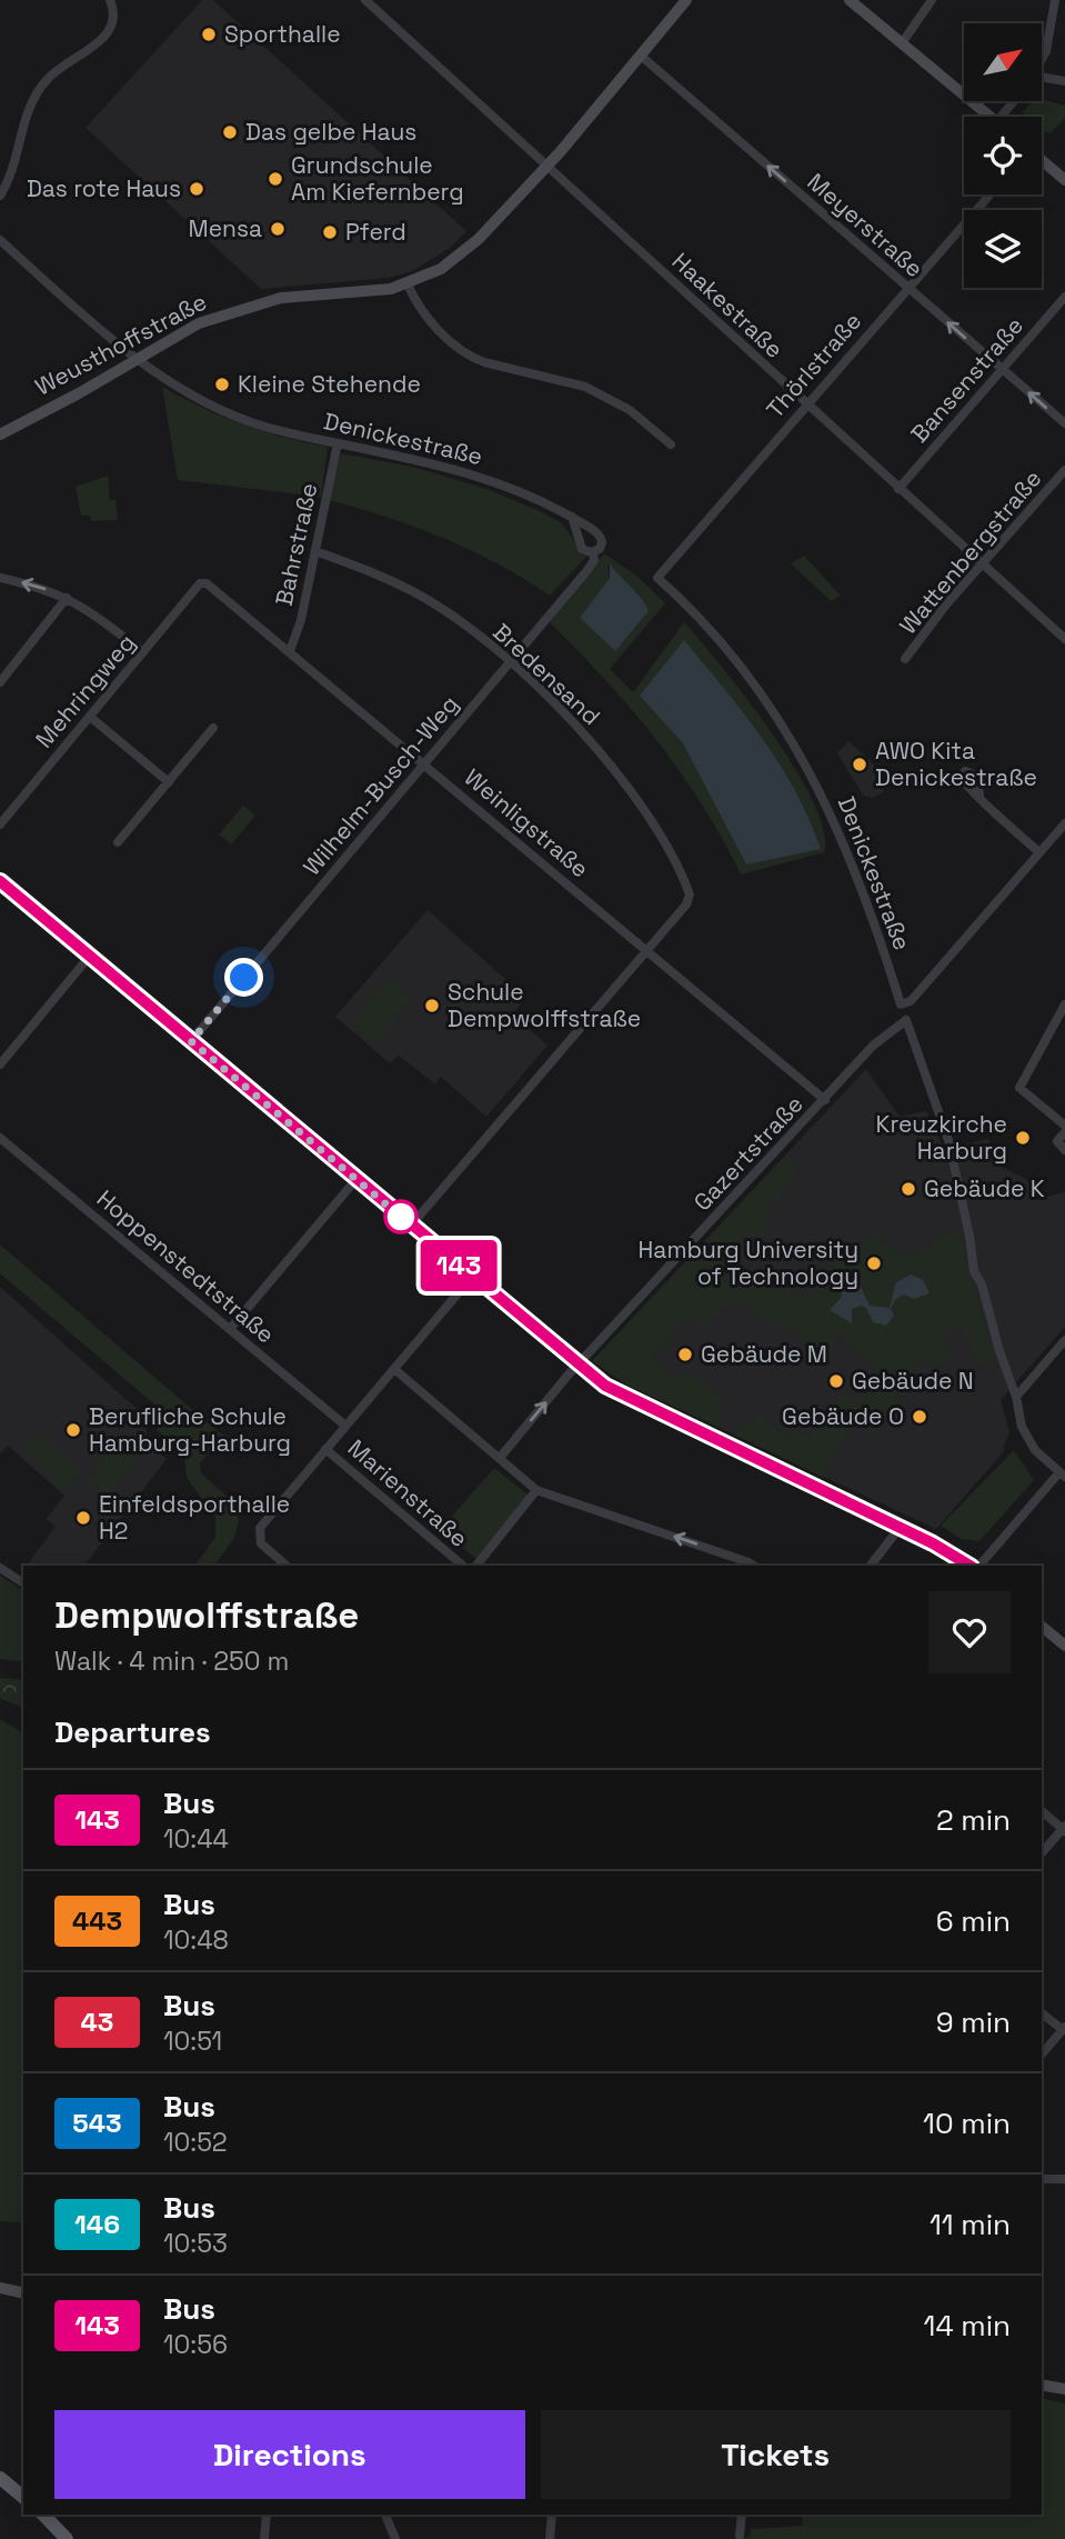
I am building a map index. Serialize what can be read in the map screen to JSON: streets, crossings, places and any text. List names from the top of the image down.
{
  "streets": {
    "main road": ["Weusthoffstraße"],
    "street": [
      "Meyerstraße",
      "Haakestraße",
      "Thörlstraße",
      "Bansenstraße",
      "Denickestraße",
      "Bahrstraße",
      "Wattenbergstraße",
      "Bredensand",
      "Mehringweg",
      "Wilhelm-Busch-Weg",
      "Weinligstraße",
      "Gazertstraße",
      "Hoppenstedtstraße",
      "Marienstraße"
    ]
  },
  "crossings": [
    ["Meyerstraße", "Weusthoffstraße"],
    ["Meyerstraße", "Thörlstraße"],
    ["Meyerstraße", "Bansenstraße"],
    ["Haakestraße", "Weusthoffstraße"],
    ["Haakestraße", "Thörlstraße"],
    ["Haakestraße", "Bansenstraße"],
    ["Haakestraße", "Wattenbergstraße"],
    ["Weusthoffstraße", "Denickestraße"],
    ["Thörlstraße", "Denickestraße"],
    ["Denickestraße", "Bahrstraße"],
    ["Denickestraße", "Wilhelm-Busch-Weg"],
    ["Bahrstraße", "Bredensand"],
    ["Bahrstraße", "Weinligstraße"],
    ["Bredensand", "Wilhelm-Busch-Weg"],
    ["Bredensand", "Weinligstraße"],
    ["Mehringweg", "Weinligstraße"],
    ["Wilhelm-Busch-Weg", "Weinligstraße"],
    ["Weinligstraße", "Gazertstraße"]
  ],
  "one_way": ["Meyerstraße"],
  "places": [
    "Sporthalle",
    "Das gelbe Haus",
    "Grundschule Am Kiefernberg",
    "Das rote Haus",
    "Mensa",
    "Pferd",
    "Kleine Stehende",
    "AWO Kita Denickestraße",
    "Schule Dempwolffstraße",
    "Kreuzkirche Harburg",
    "Gebäude K",
    "Hamburg University of Technology",
    "Gebäude M",
    "Gebäude N",
    "Gebäude O",
    "Berufliche Schule Hamburg-Harburg",
    "Einfeldsporthalle H2"
  ],
  "lines": ["bus line 143"],
  "north": "top right",
  "page": {
    "on_map": "143",
    "heading": [
      ["Dempwolffstraße", "Walk · 4 min · 250 m"],
      "Departures"
    ],
    "list": [
      {
        "mark": "143",
        "name": "Bus",
        "note": "10:44",
        "value": "2 min"
      },
      {
        "mark": "443",
        "name": "Bus",
        "note": "10:48",
        "value": "6 min"
      },
      {
        "mark": "43",
        "name": "Bus",
        "note": "10:51",
        "value": "9 min"
      },
      {
        "mark": "543",
        "name": "Bus",
        "note": "10:52",
        "value": "10 min"
      },
      {
        "mark": "146",
        "name": "Bus",
        "note": "10:53",
        "value": "11 min"
      },
      {
        "mark": "143",
        "name": "Bus",
        "note": "10:56",
        "value": "14 min"
      }
    ],
    "buttons": ["Directions", "Tickets"]
  }
}
